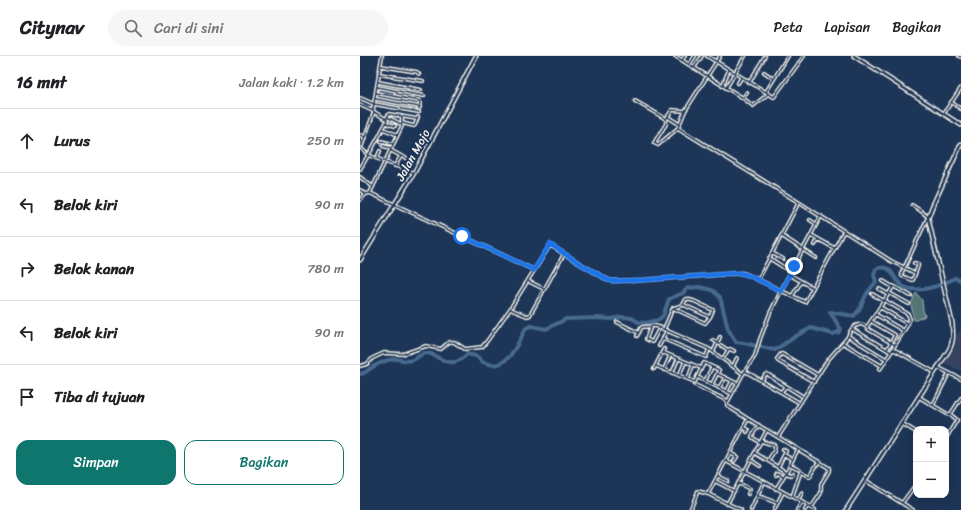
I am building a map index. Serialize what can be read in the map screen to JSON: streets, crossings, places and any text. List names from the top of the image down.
{
  "streets": {
    "main road": ["Jalan Mojo"]
  },
  "page": {
    "header": "Citynav",
    "search": "Cari di sini",
    "nav": ["Peta", "Lapisan", "Bagikan"],
    "heading": ["16 mnt", "Jalan kaki · 1.2 km"],
    "list": [
      ["Lurus", "250 m"],
      ["Belok kiri", "90 m"],
      ["Belok kanan", "780 m"],
      ["Belok kiri", "90 m"],
      "Tiba di tujuan"
    ],
    "map_buttons": ["+", "−"],
    "buttons": ["Simpan", "Bagikan"]
  }
}
